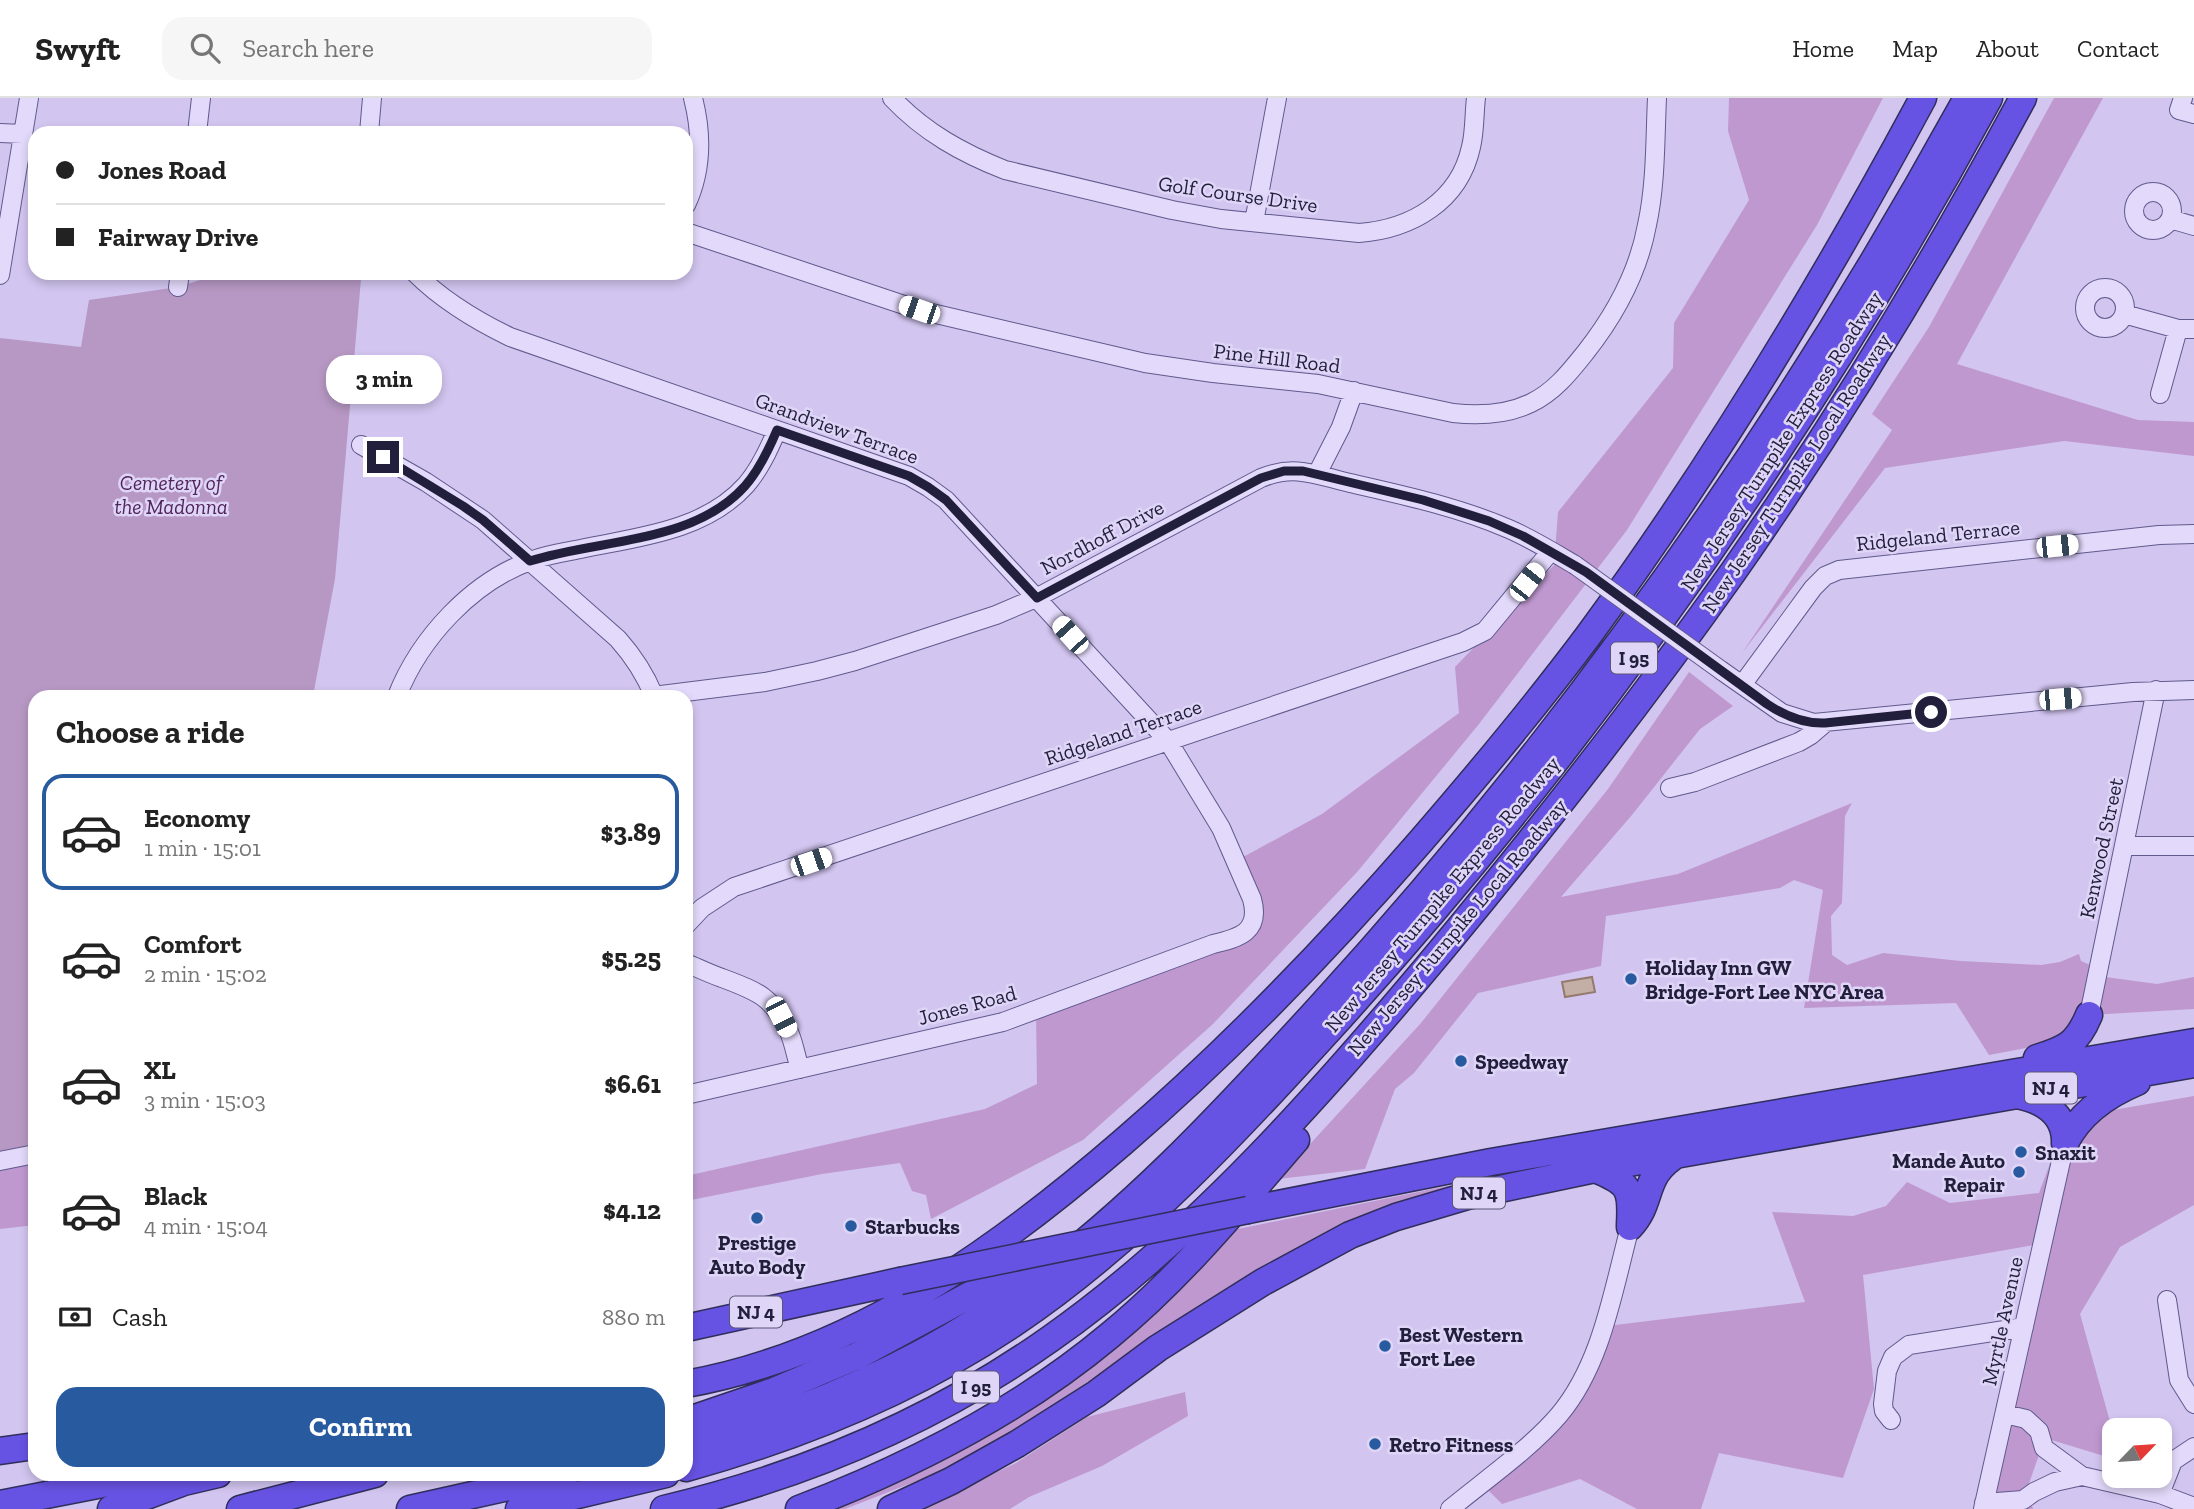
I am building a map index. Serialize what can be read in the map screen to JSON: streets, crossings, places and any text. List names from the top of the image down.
{
  "streets": {
    "highway": [
      "New Jersey Turnpike Express Roadway",
      "New Jersey Turnpike Local Roadway",
      "I 95",
      "NJ 4"
    ],
    "street": [
      "Golf Course Drive",
      "Pine Hill Road",
      "Grandview Terrace",
      "Ridgeland Terrace",
      "Nordhoff Drive",
      "Kenwood Street",
      "Jones Road",
      "Myrtle Avenue"
    ]
  },
  "crossings": [
    ["Grandview Terrace", "Ridgeland Terrace"],
    ["Grandview Terrace", "Nordhoff Drive"],
    ["Grandview Terrace", "Jones Road"],
    ["Ridgeland Terrace", "Nordhoff Drive"]
  ],
  "parks": ["Cemetery of the Madonna"],
  "places": [
    "Holiday Inn GW Bridge-Fort Lee NYC Area",
    "Speedway",
    "Snaxit",
    "Mande Auto Repair",
    "Prestige Auto Body",
    "Starbucks",
    "Best Western Fort Lee",
    "Retro Fitness"
  ],
  "north": "top right",
  "page": {
    "header": "Swyft",
    "search": "Search here",
    "nav": [
      "Home",
      "Map",
      "About",
      "Contact"
    ],
    "banner": ["Jones Road", "Fairway Drive"],
    "bubble": "3 min",
    "heading": "Choose a ride",
    "list": [
      {
        "name": "Economy",
        "note": "1 min · 15:01",
        "value": "$3.89"
      },
      {
        "name": "Comfort",
        "note": "2 min · 15:02",
        "value": "$5.25"
      },
      {
        "name": "XL",
        "note": "3 min · 15:03",
        "value": "$6.61"
      },
      {
        "name": "Black",
        "note": "4 min · 15:04",
        "value": "$4.12"
      }
    ],
    "pay": ["Cash", "880 m"],
    "buttons": "Confirm"
  }
}
